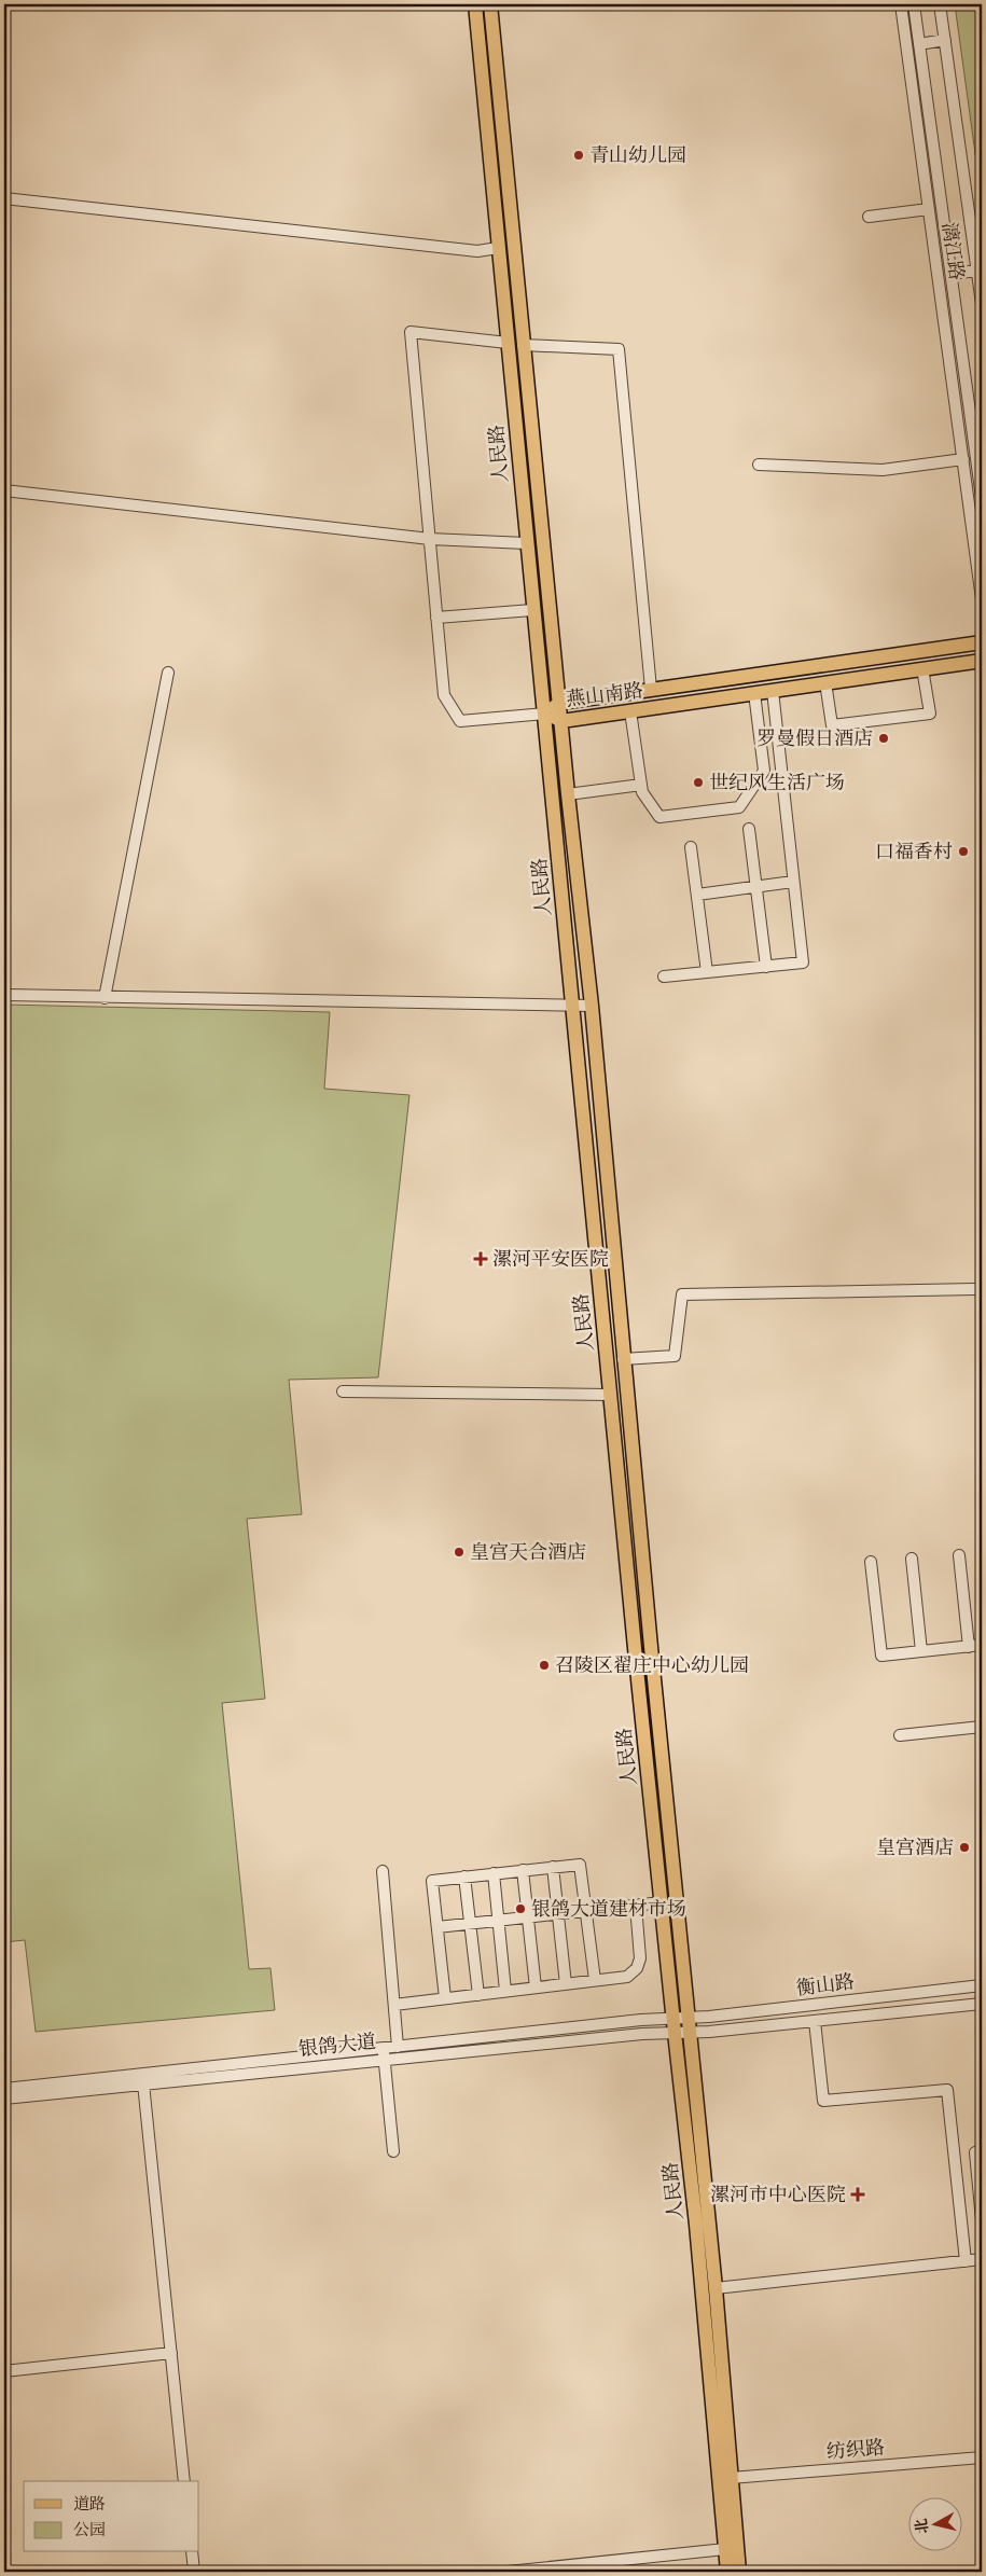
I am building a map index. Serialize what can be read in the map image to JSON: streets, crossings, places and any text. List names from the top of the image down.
{
  "streets": {
    "main road": ["人民路", "燕山南路"],
    "street": [
      "漓江路",
      "衡山路",
      "银鸽大道",
      "纺织路"
    ]
  },
  "crossings": [
    ["人民路", "燕山南路"],
    ["人民路", "衡山路"],
    ["人民路", "银鸽大道"],
    ["人民路", "纺织路"],
    ["衡山路", "银鸽大道"]
  ],
  "places": {
    "other": [
      "青山幼儿园",
      "罗曼假日酒店",
      "世纪风生活广场",
      "口福香村",
      "皇宫天合酒店",
      "召陵区翟庄中心幼儿园",
      "皇宫酒店",
      "银鸽大道建材市场"
    ],
    "health": ["漯河平安医院", "漯河市中心医院"]
  },
  "legend": ["道路", "公园"],
  "north": "left"
}
